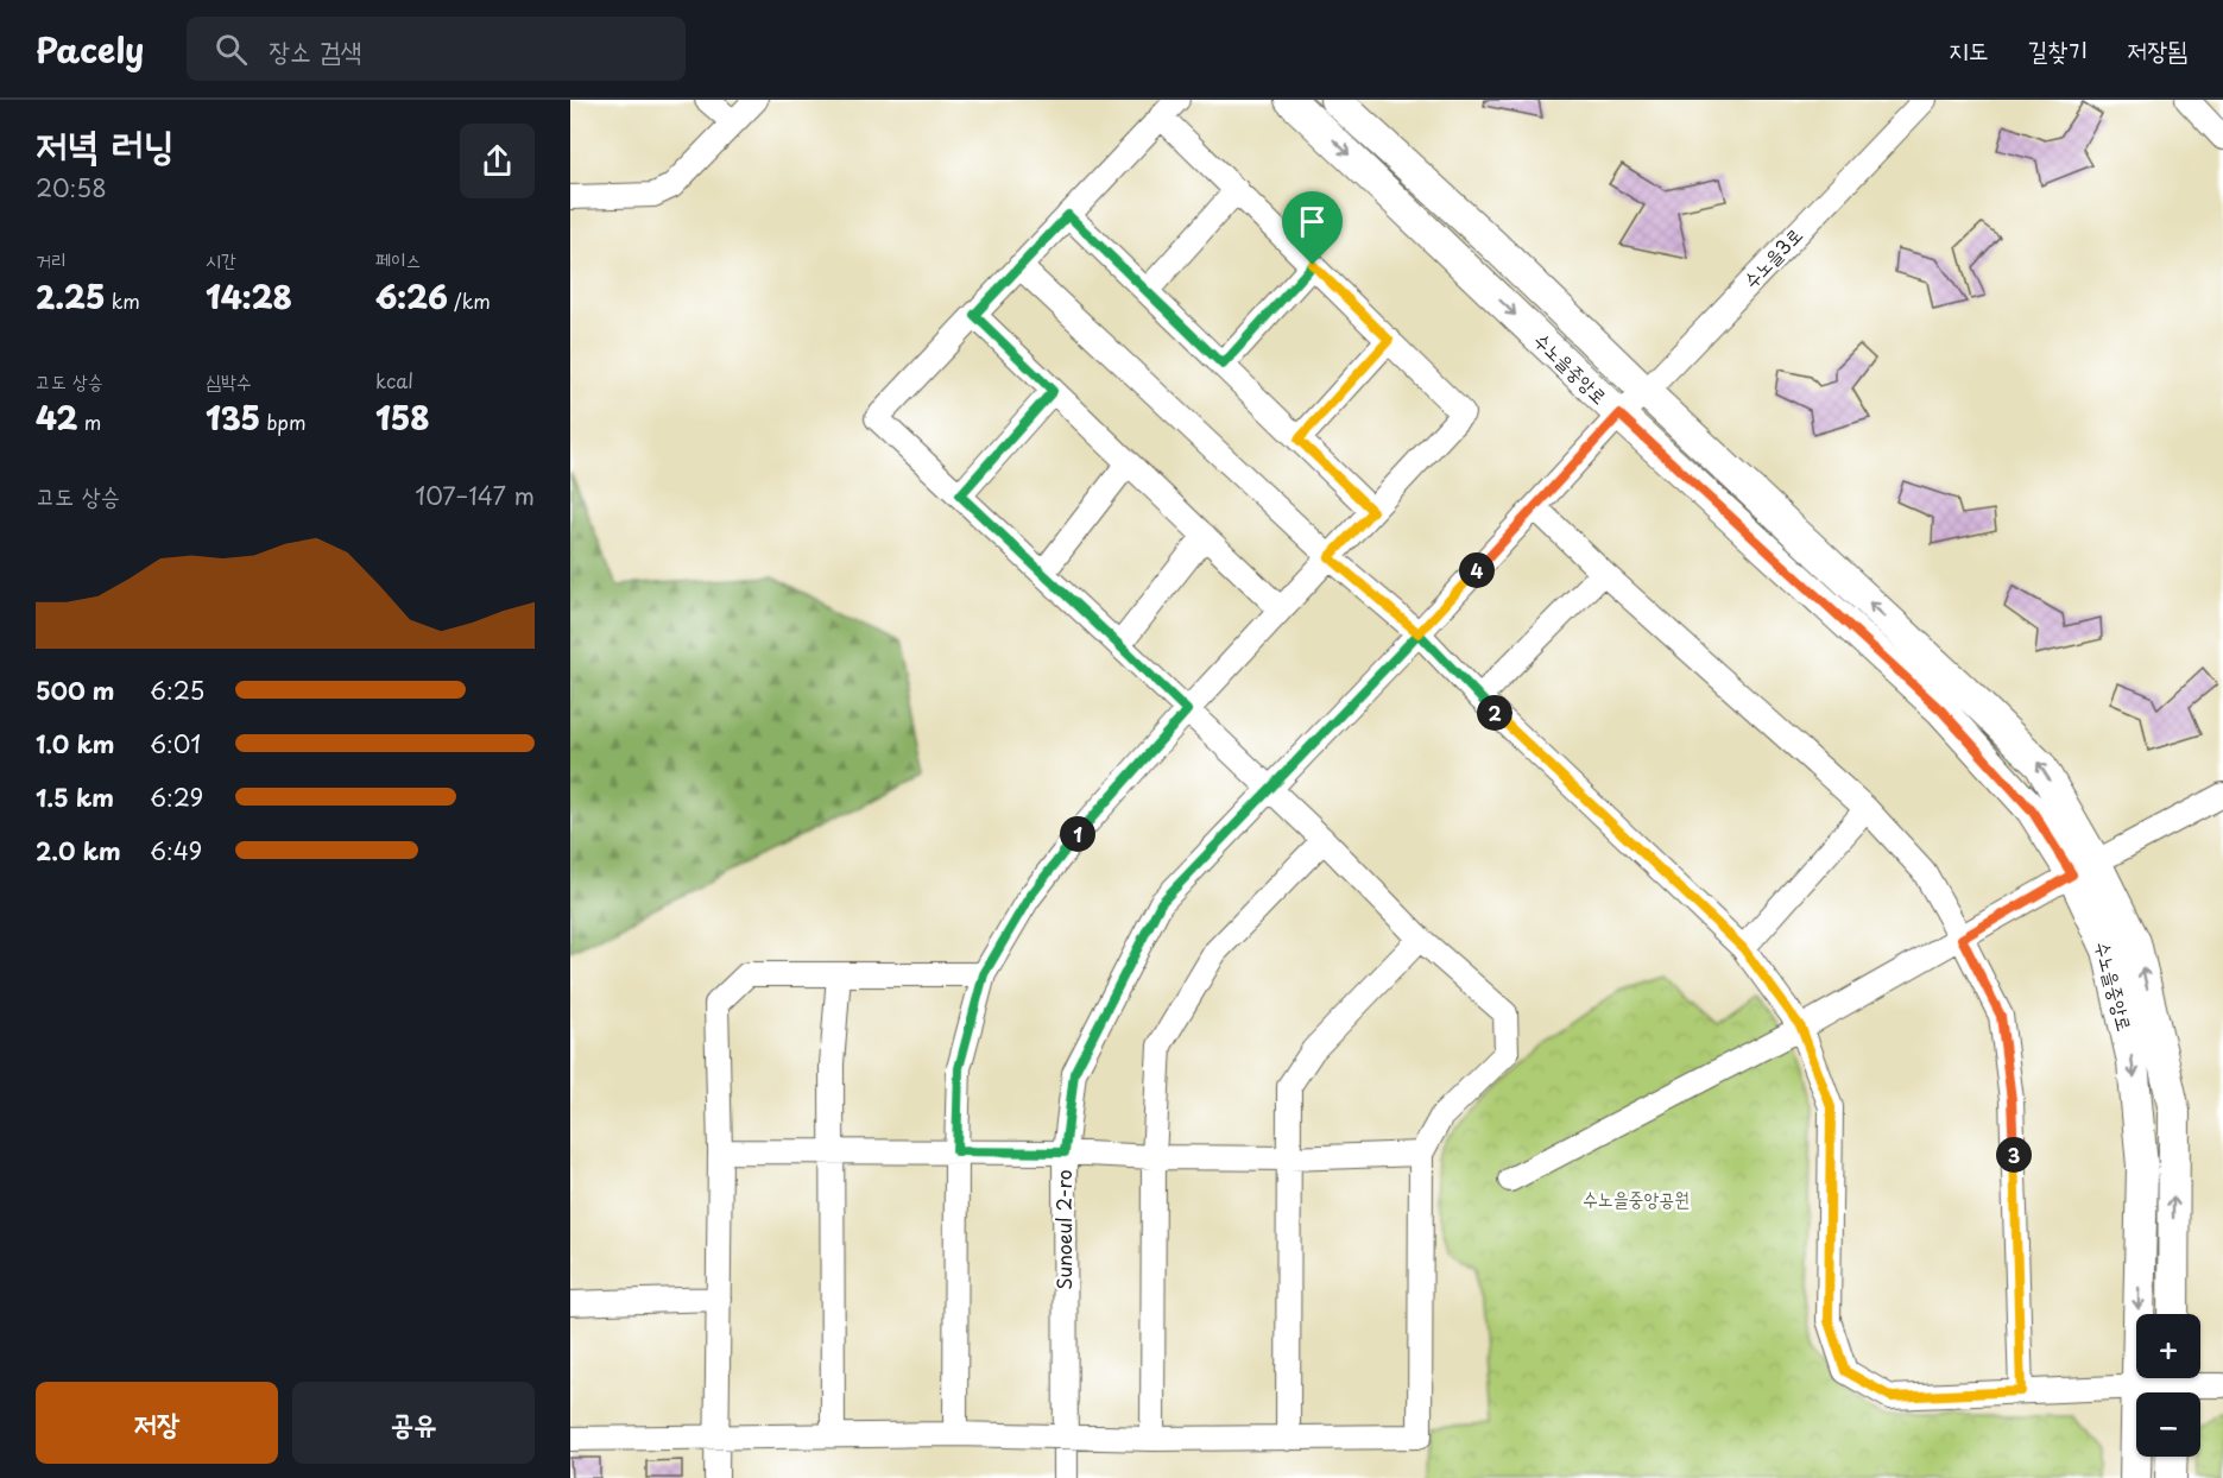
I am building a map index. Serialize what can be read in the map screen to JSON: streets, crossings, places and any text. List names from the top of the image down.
{
  "streets": {
    "main road": ["수노을중앙로"],
    "street": ["수노을3로", "Sunoeul 2-ro"]
  },
  "crossings": [
    ["수노을3로", "수노을중앙로"],
    ["수노을3로", "Sunoeul 2-ro"],
    ["수노을중앙로", "Sunoeul 2-ro"]
  ],
  "parks": ["수노을중앙공원"],
  "page": {
    "header": "Pacely",
    "search": "장소 검색",
    "nav": ["지도", "길찾기", "저장됨"],
    "heading": ["저녁 러닝", "20:58"],
    "stats": [
      ["거리", "2.25 km"],
      ["시간", "14:28"],
      ["페이스", "6:26 /km"],
      ["고도 상승", "42 m"],
      ["심박수", "135 bpm"],
      ["kcal", "158"]
    ],
    "chart": ["고도 상승", "107–147 m"],
    "pins": [
      "4",
      "2",
      "1",
      "3"
    ],
    "list": [
      {
        "name": "500 m",
        "note": "6:25"
      },
      {
        "name": "1.0 km",
        "note": "6:01"
      },
      {
        "name": "1.5 km",
        "note": "6:29"
      },
      {
        "name": "2.0 km",
        "note": "6:49"
      }
    ],
    "map_buttons": ["+", "−"],
    "buttons": ["저장", "공유"]
  }
}
